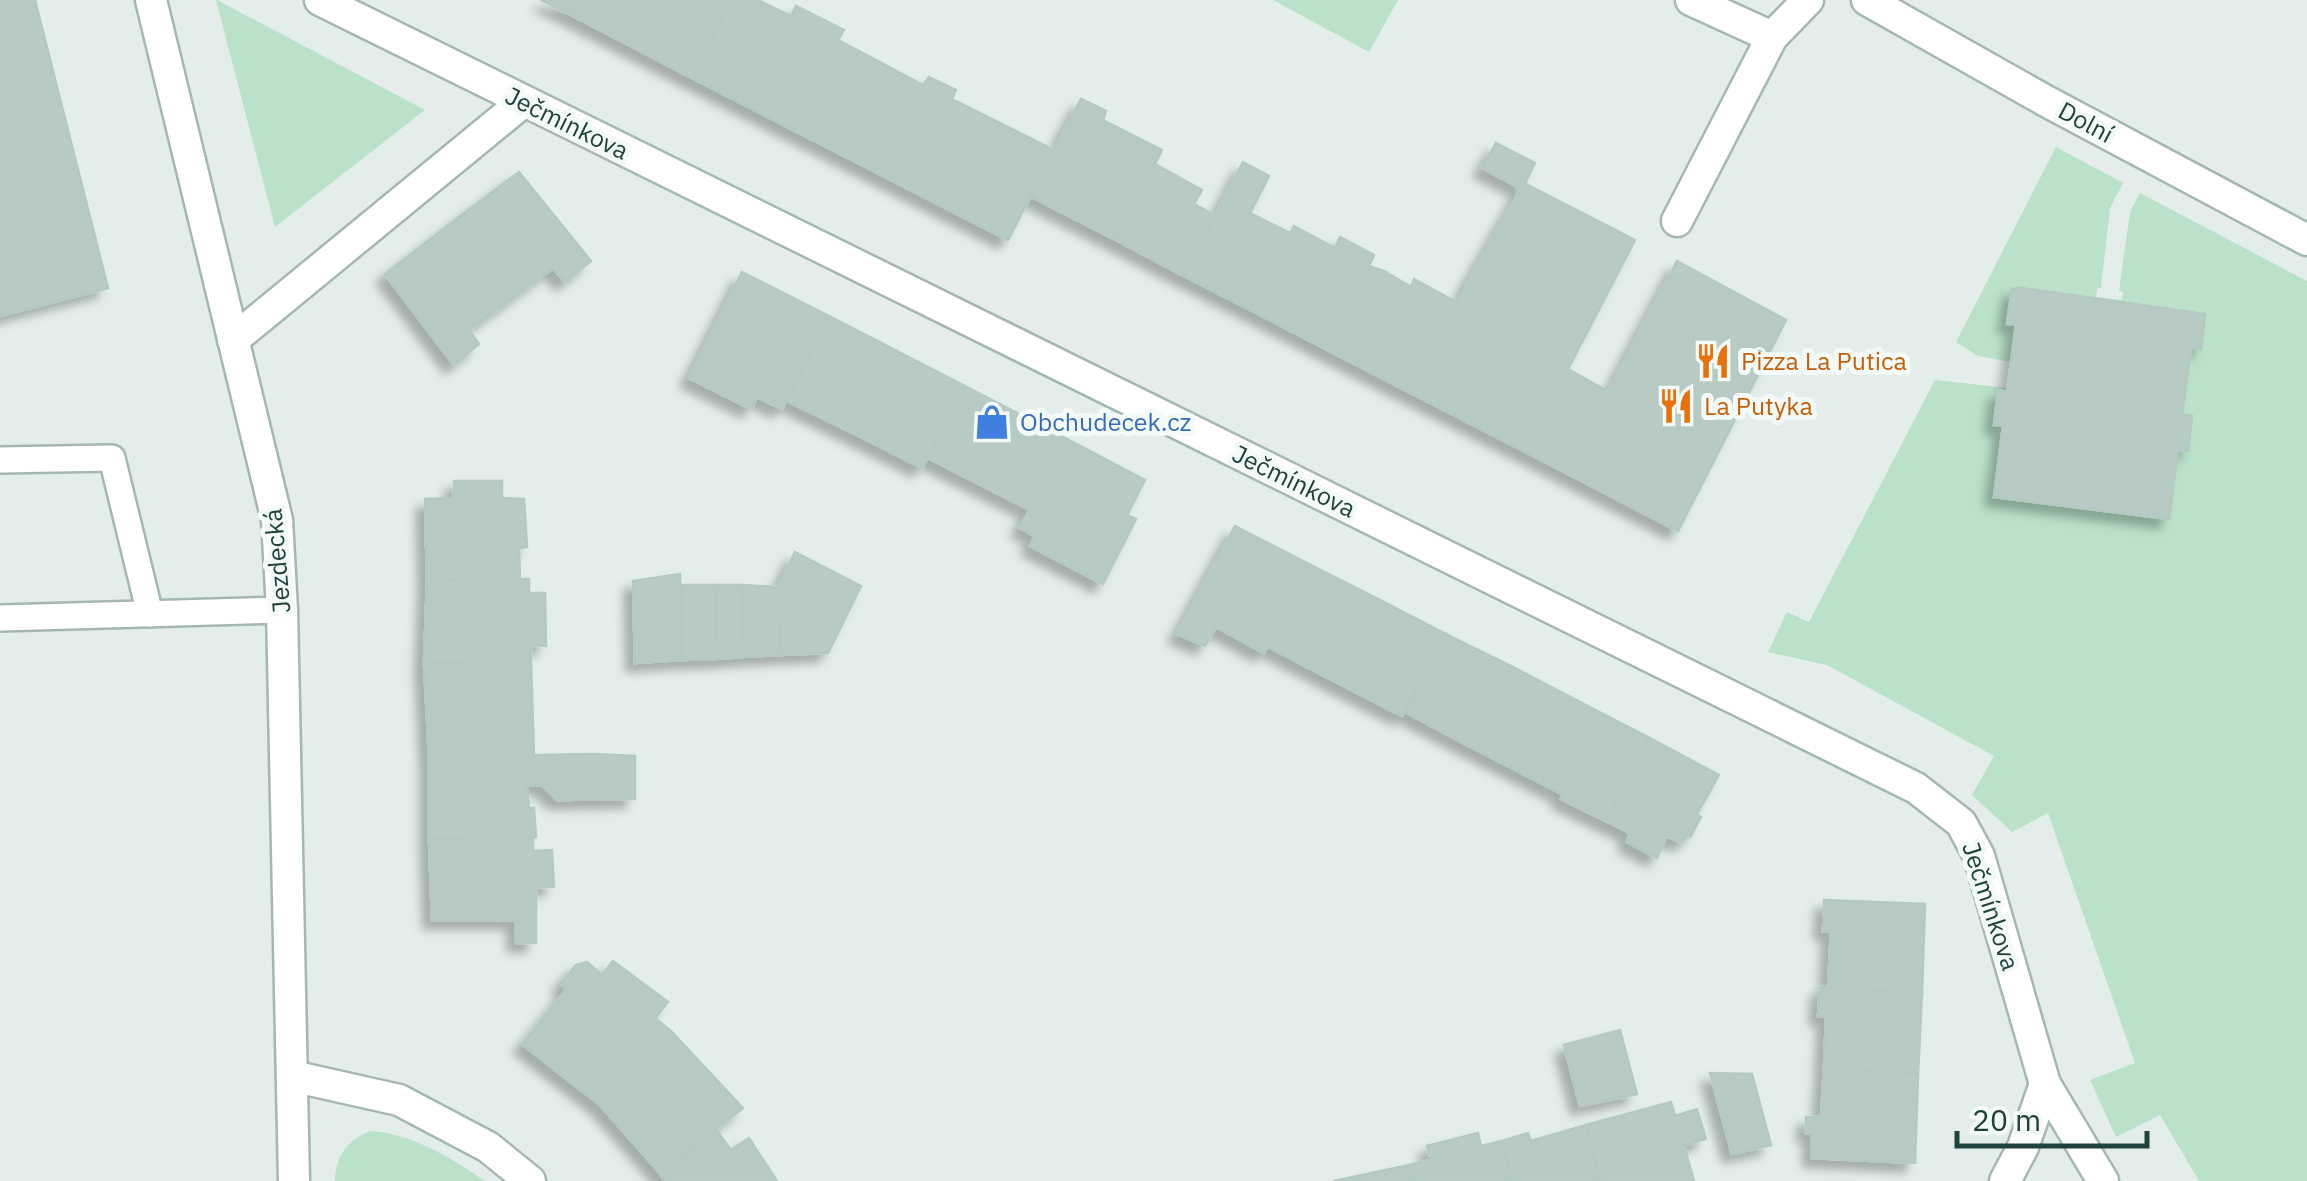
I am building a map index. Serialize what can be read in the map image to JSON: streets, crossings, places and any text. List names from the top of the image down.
{
  "streets": {
    "street": ["Dolní", "Ječmínkova", "Jezdecká"]
  },
  "places": {
    "restaurant": ["Pizza La Putica", "La Putyka"],
    "shop": ["Obchudecek.cz"]
  },
  "scale_bar": "20 m"
}
